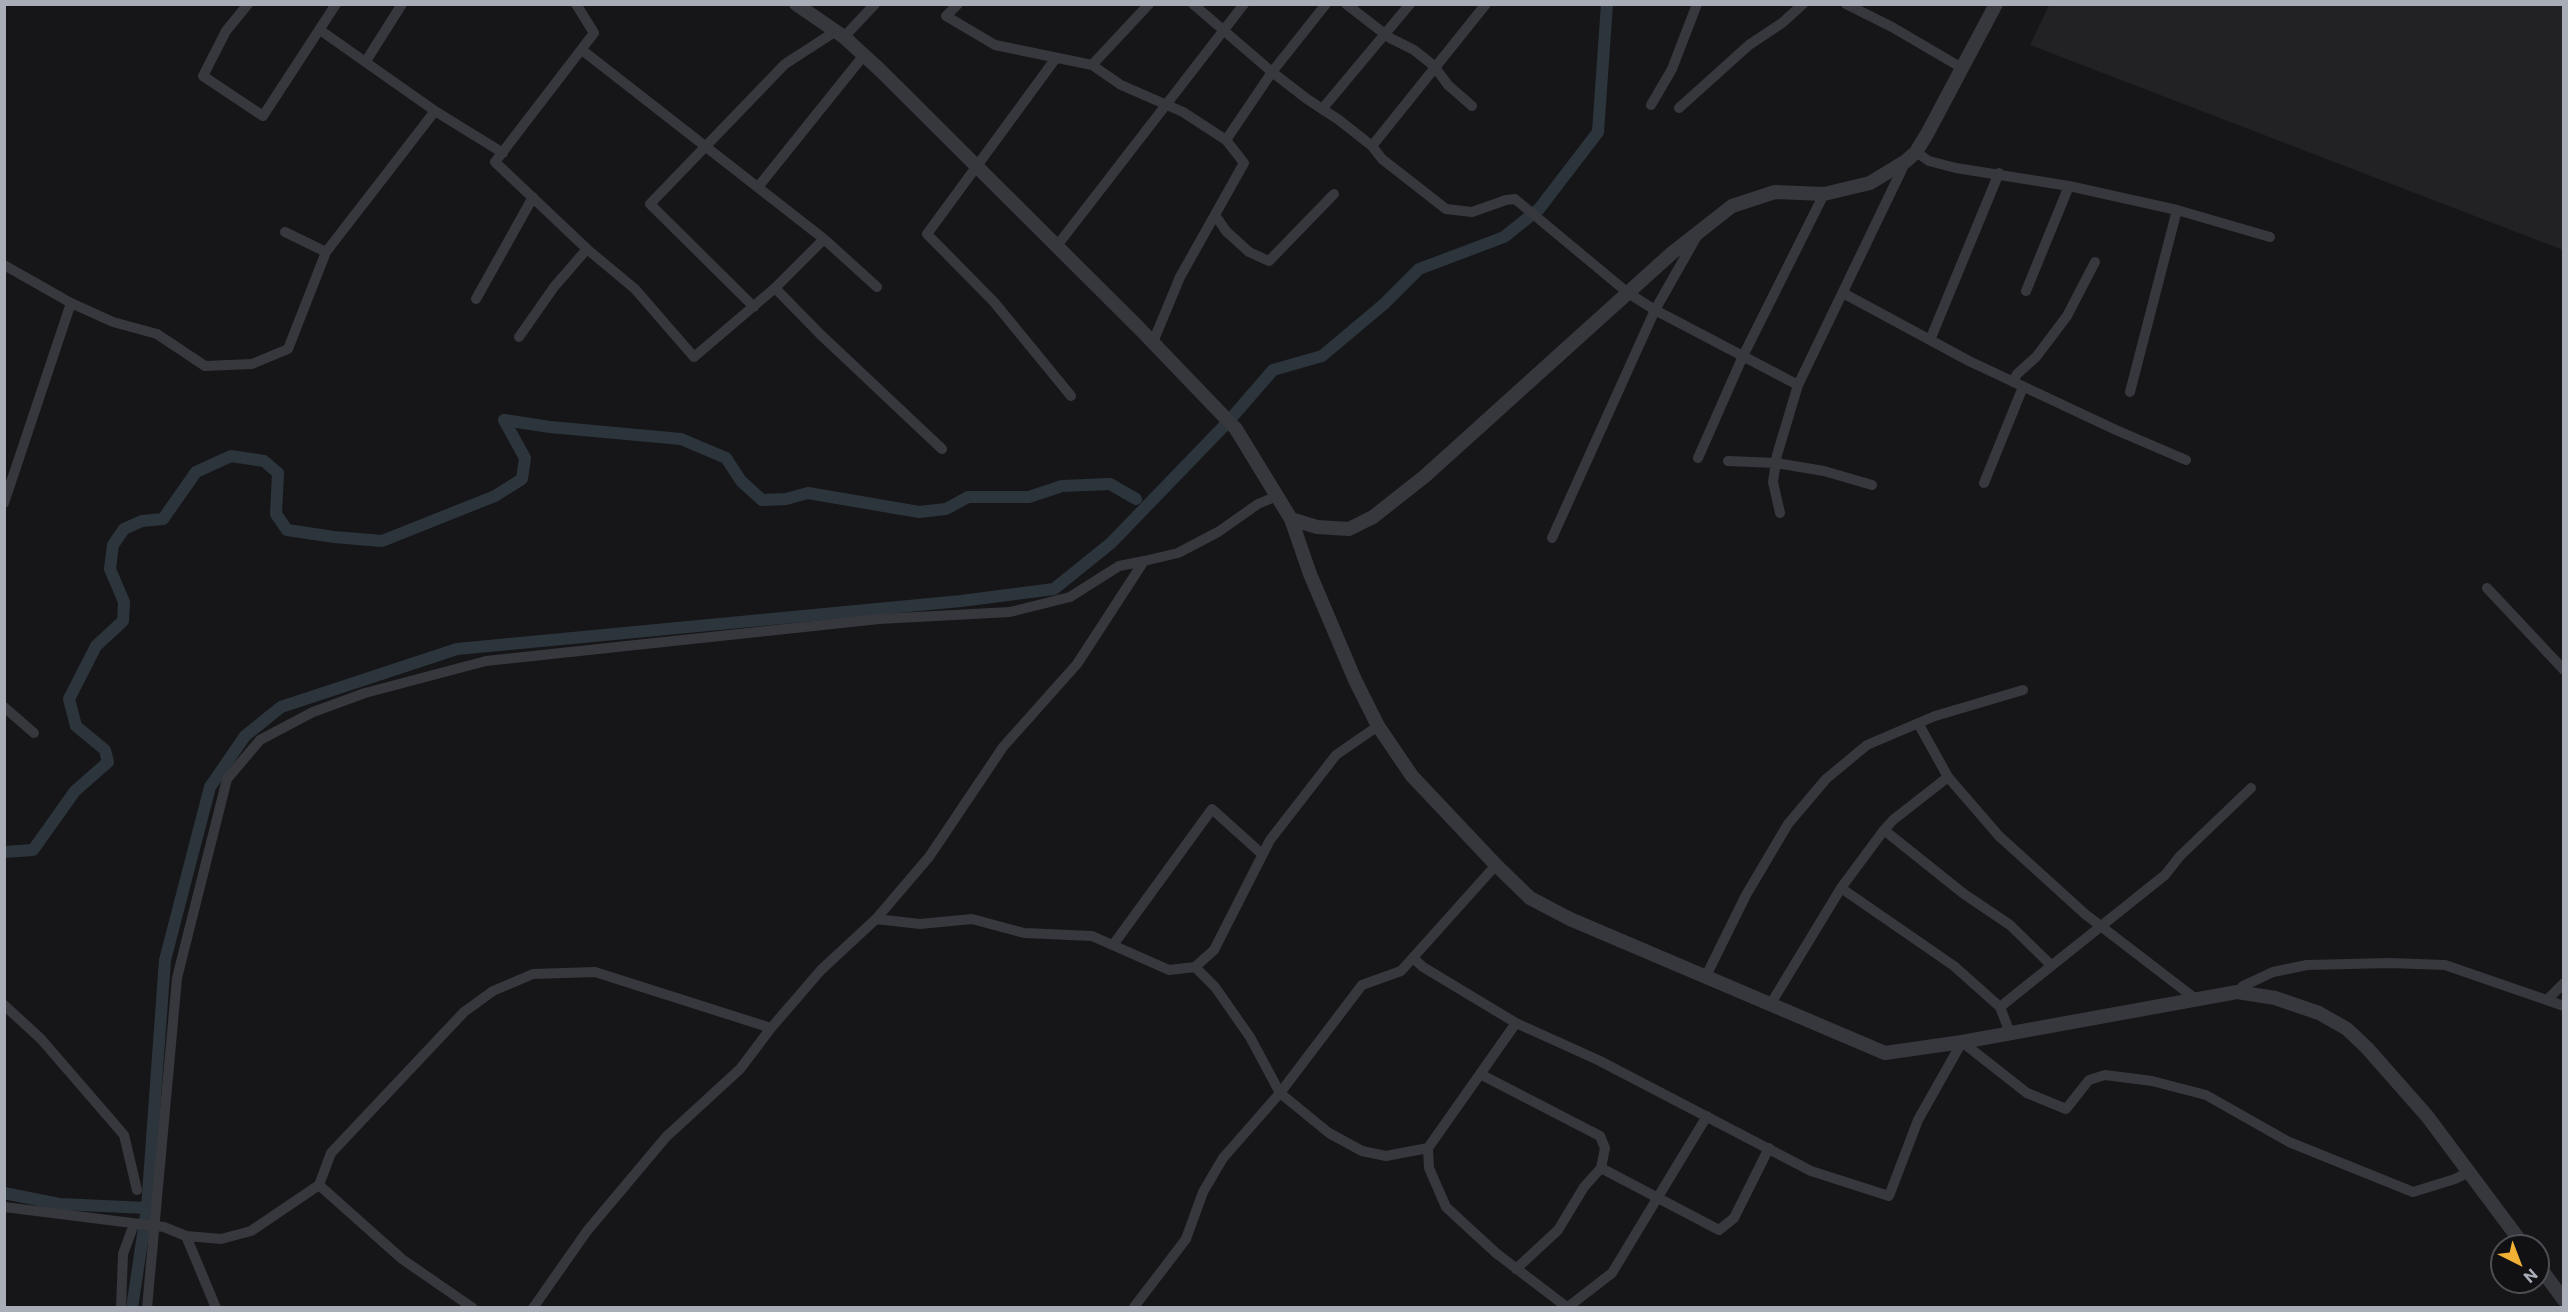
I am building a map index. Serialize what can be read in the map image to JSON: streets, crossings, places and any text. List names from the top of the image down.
{
  "north": "bottom right"
}
